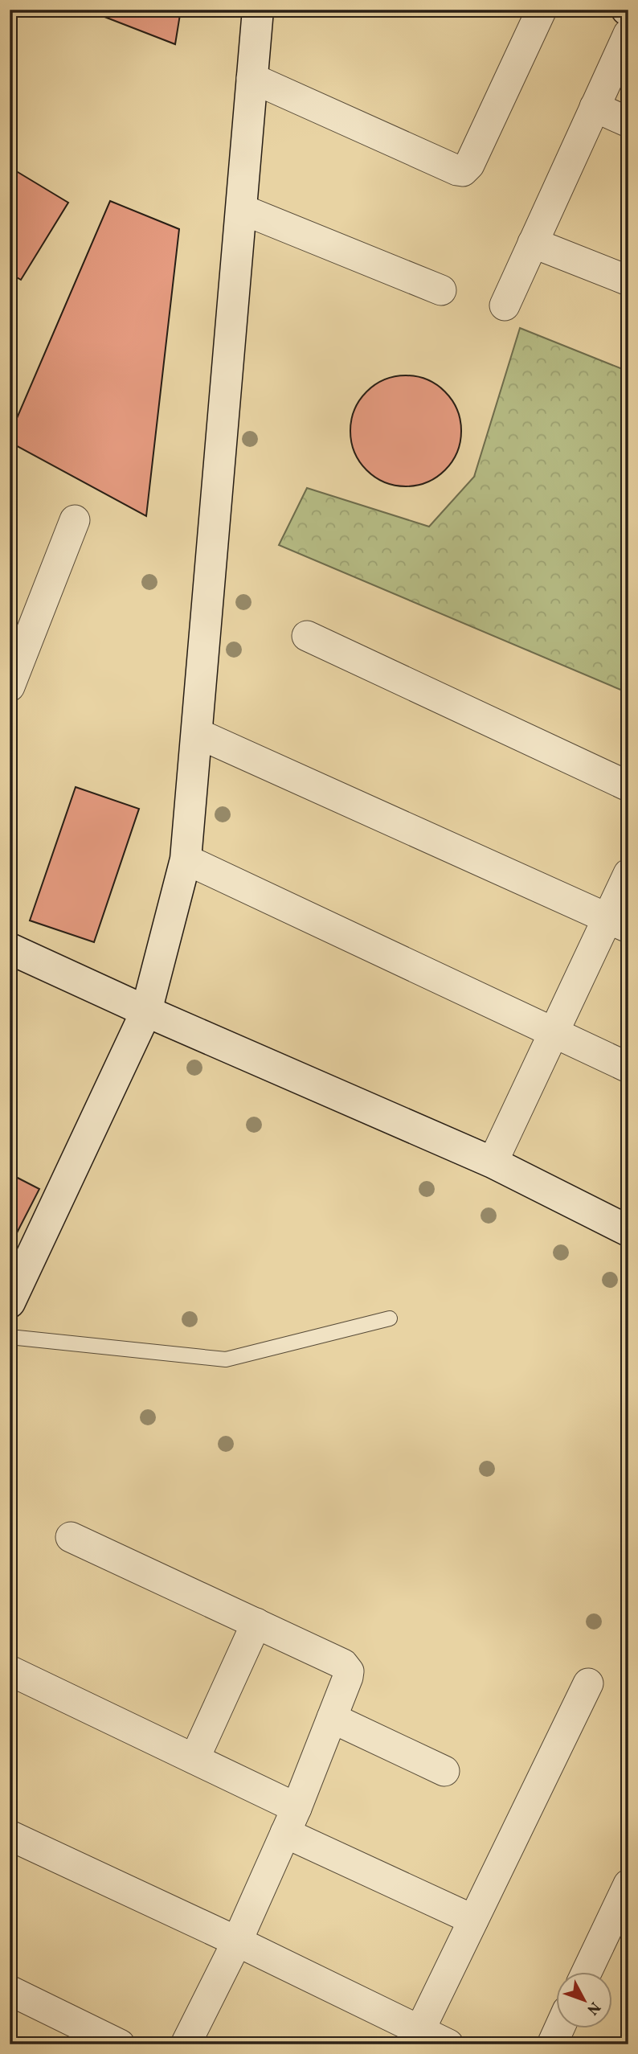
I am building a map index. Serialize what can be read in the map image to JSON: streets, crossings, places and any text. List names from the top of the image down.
{
  "north": "bottom right"
}
